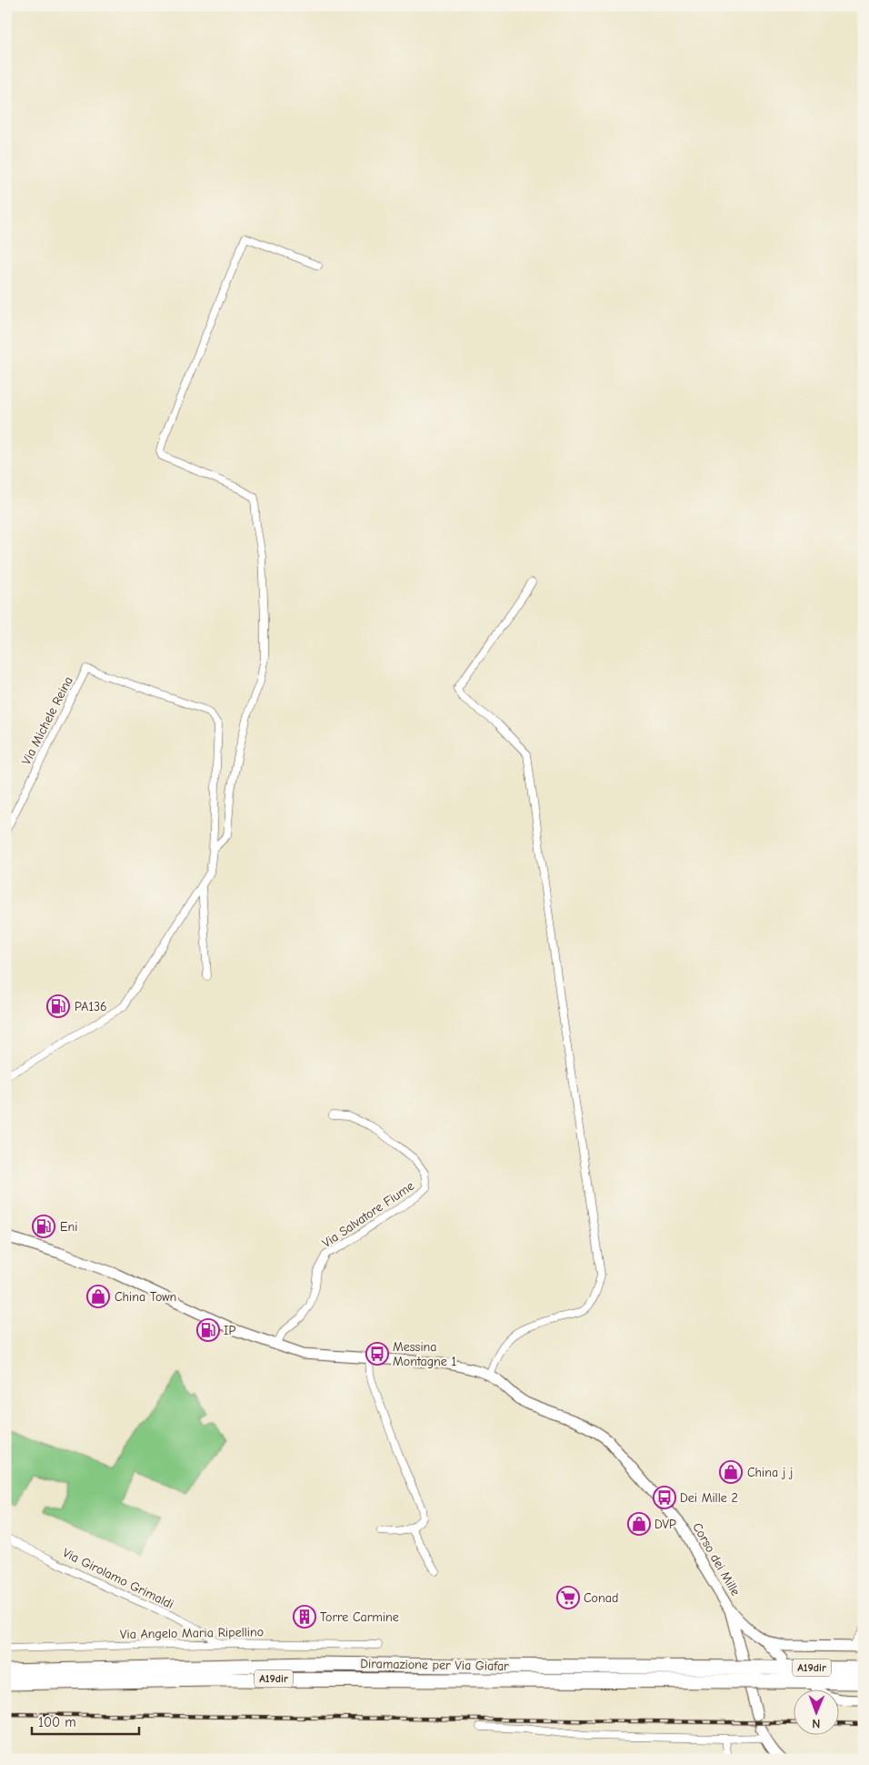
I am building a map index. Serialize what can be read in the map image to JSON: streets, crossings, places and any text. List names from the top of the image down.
{
  "streets": {
    "highway": ["Diramazione per Via Giafar", "A19dir"],
    "street": [
      "Via Michele Reina",
      "Via Salvatore Fiume",
      "Corso dei Mille",
      "Via Girolamo Grimaldi",
      "Via Angelo Maria Ripellino"
    ]
  },
  "crossings": [
    ["Via Salvatore Fiume", "Corso dei Mille"],
    ["Via Girolamo Grimaldi", "Via Angelo Maria Ripellino"]
  ],
  "places": {
    "fuel station": ["PA136", "Eni", "IP"],
    "shop": ["China Town", "China j j", "DVP"],
    "bus stop": ["Messina Montagne 1", "Dei Mille 2"],
    "supermarket": ["Conad"],
    "building": ["Torre Carmine"]
  },
  "scale_bar": "100 m",
  "north": "bottom"
}
